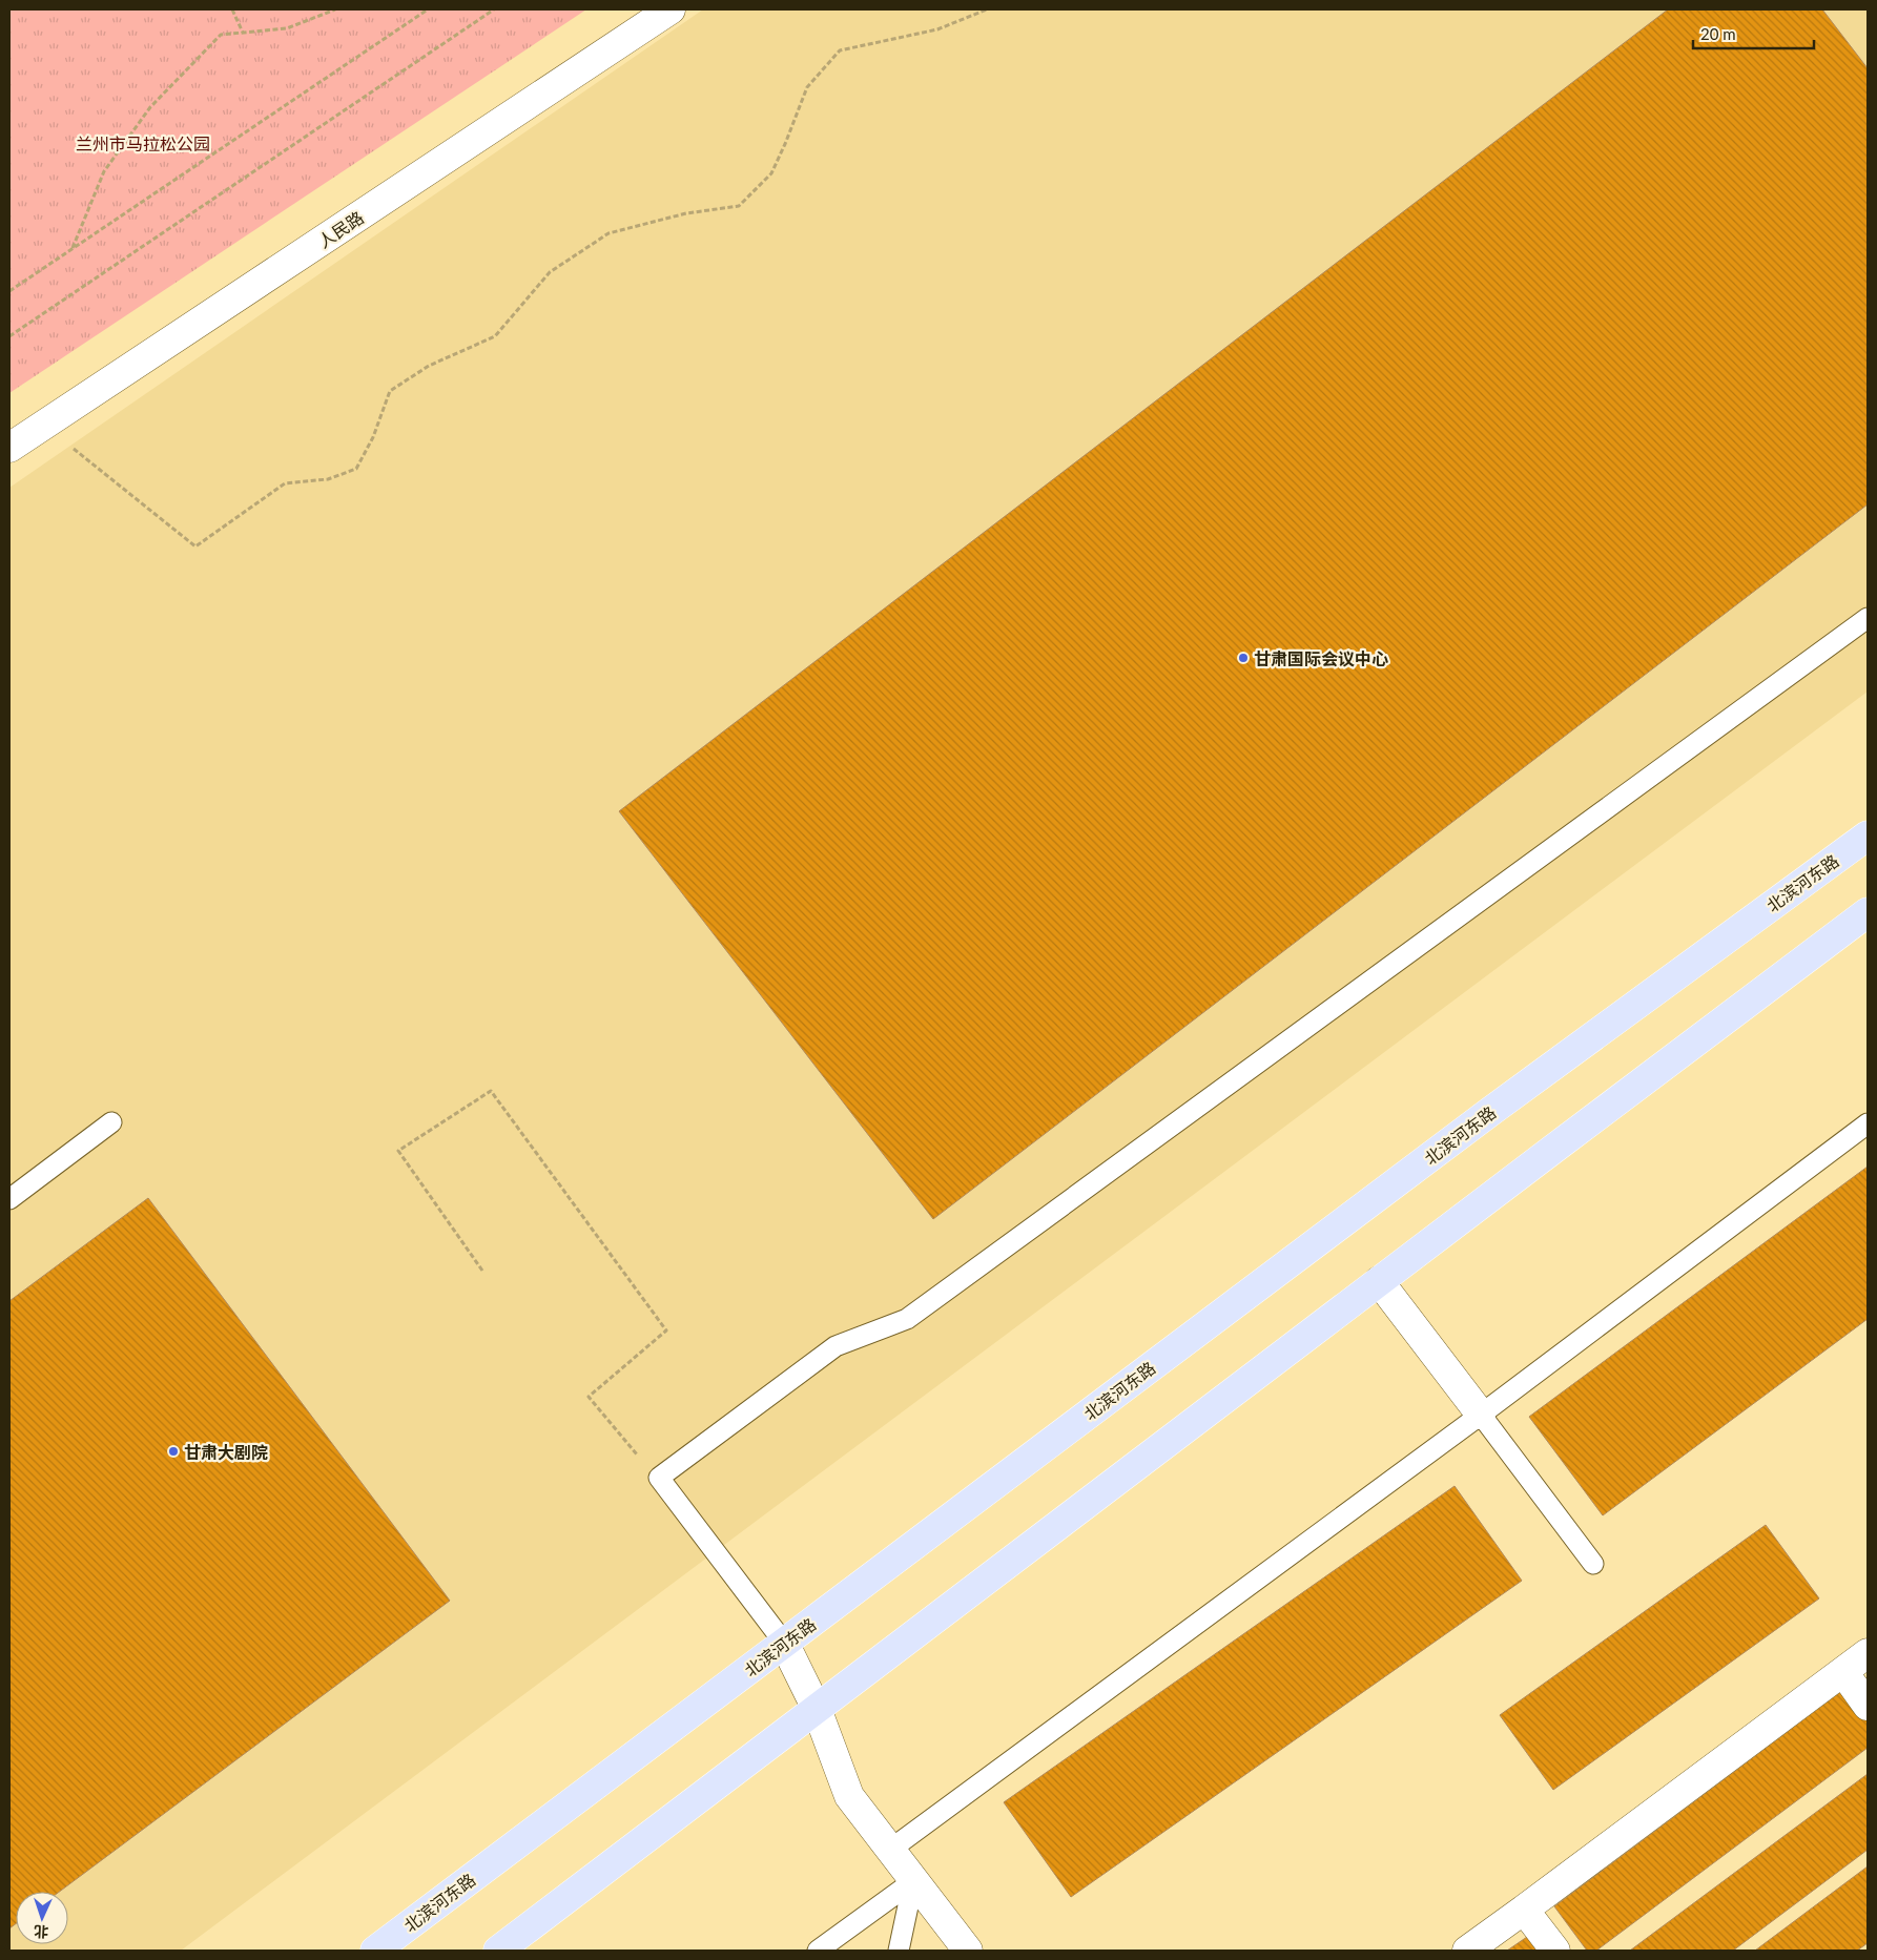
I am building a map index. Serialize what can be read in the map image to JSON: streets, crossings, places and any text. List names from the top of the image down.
{
  "streets": {
    "main road": ["北滨河东路"],
    "street": ["人民路"]
  },
  "parks": ["兰州市马拉松公园"],
  "places": ["甘肃国际会议中心", "甘肃大剧院"],
  "scale_bar": "20 m",
  "north": "bottom"
}
